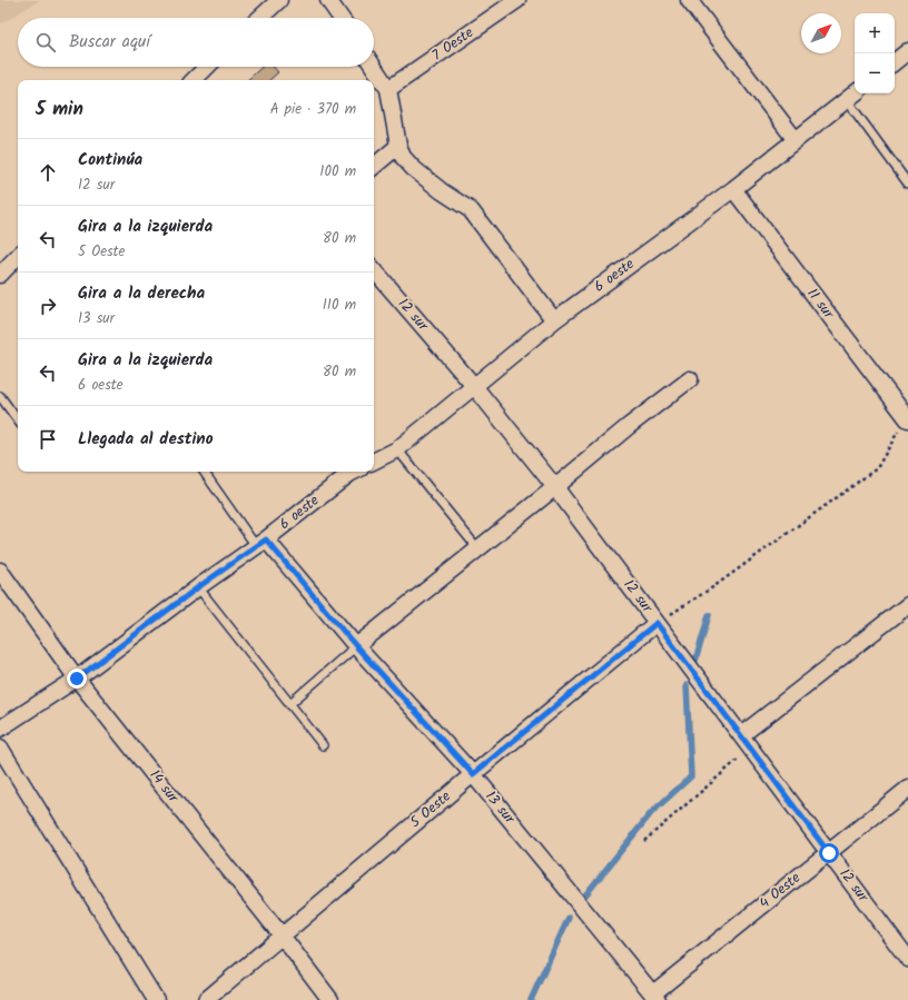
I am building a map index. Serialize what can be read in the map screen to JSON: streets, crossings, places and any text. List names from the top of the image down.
{
  "streets": {
    "street": [
      "7 Oeste",
      "6 oeste",
      "11 sur",
      "12 sur",
      "14 sur",
      "13 sur",
      "5 Oeste",
      "4 Oeste"
    ]
  },
  "crossings": [
    ["6 oeste", "11 sur"],
    ["6 oeste", "12 sur"],
    ["6 oeste", "14 sur"],
    ["6 oeste", "13 sur"],
    ["12 sur", "5 Oeste"],
    ["12 sur", "4 Oeste"],
    ["14 sur", "5 Oeste"],
    ["13 sur", "5 Oeste"],
    ["13 sur", "4 Oeste"]
  ],
  "north": "top right",
  "page": {
    "map_buttons": ["+", "−"],
    "search": "Buscar aquí",
    "heading": ["5 min", "A pie · 370 m"],
    "list": [
      ["Continúa", "12 sur", "100 m"],
      ["Gira a la izquierda", "5 Oeste", "80 m"],
      ["Gira a la derecha", "13 sur", "110 m"],
      ["Gira a la izquierda", "6 oeste", "80 m"],
      "Llegada al destino"
    ]
  }
}
